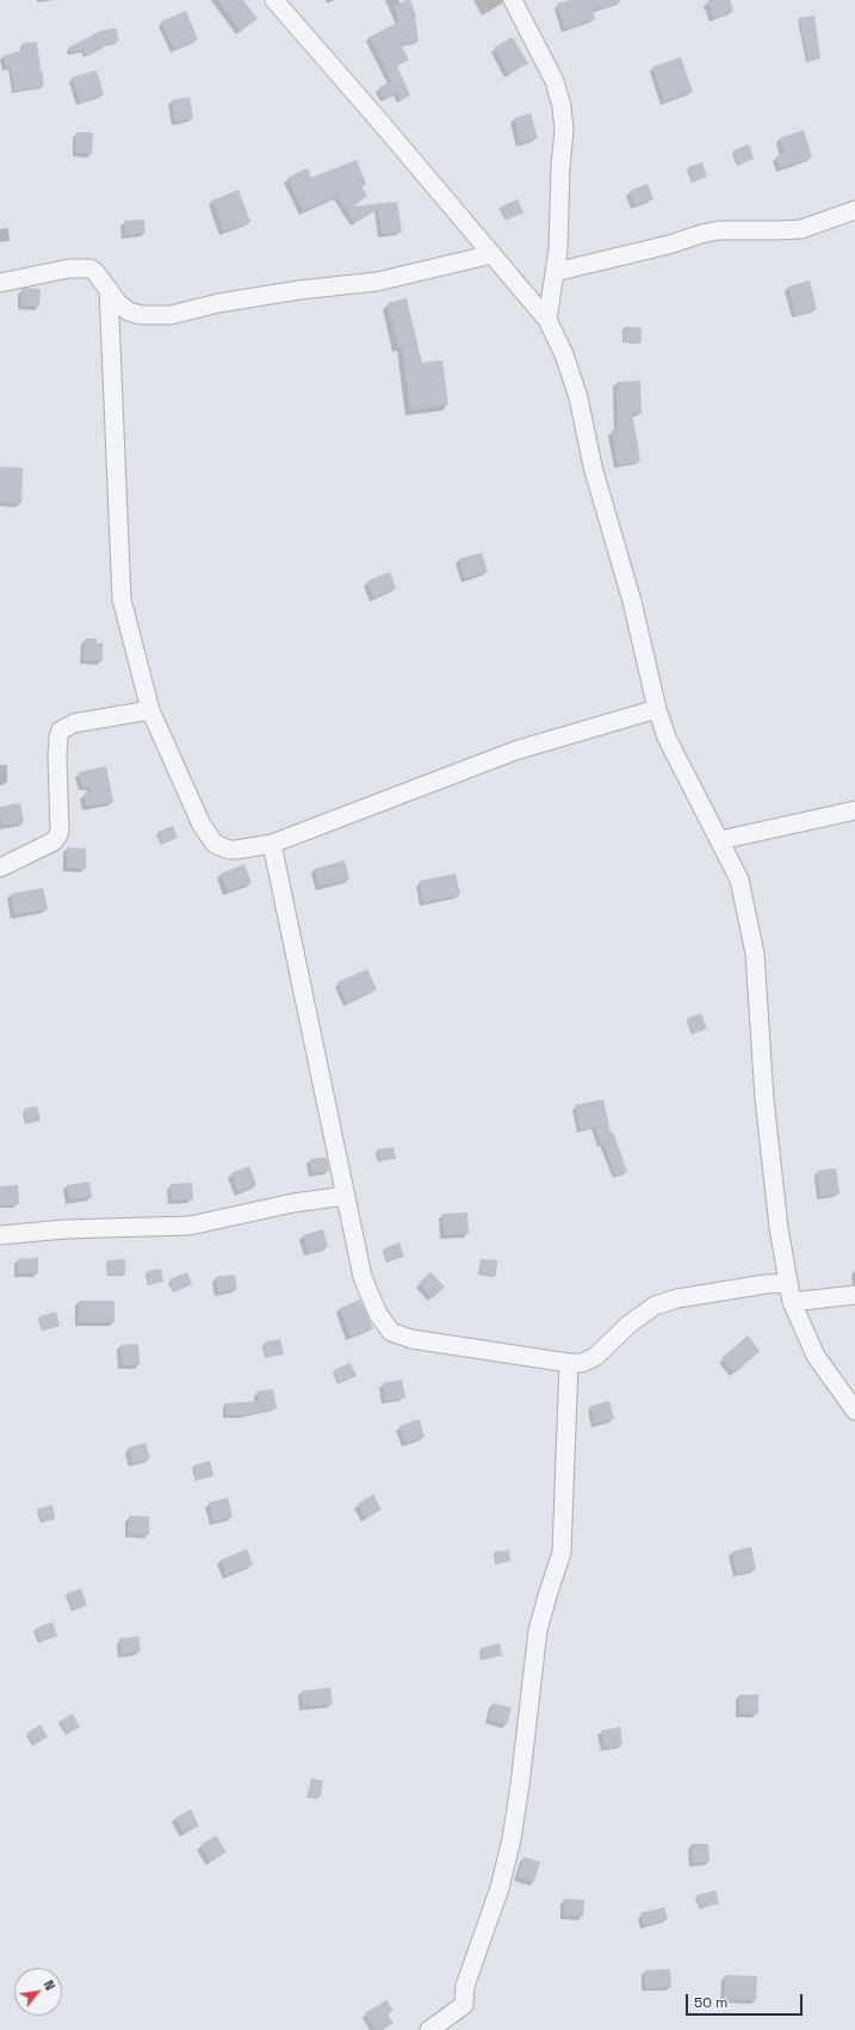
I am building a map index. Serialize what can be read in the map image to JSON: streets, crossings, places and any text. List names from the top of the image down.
{
  "scale_bar": "50 m",
  "north": "top right"
}
